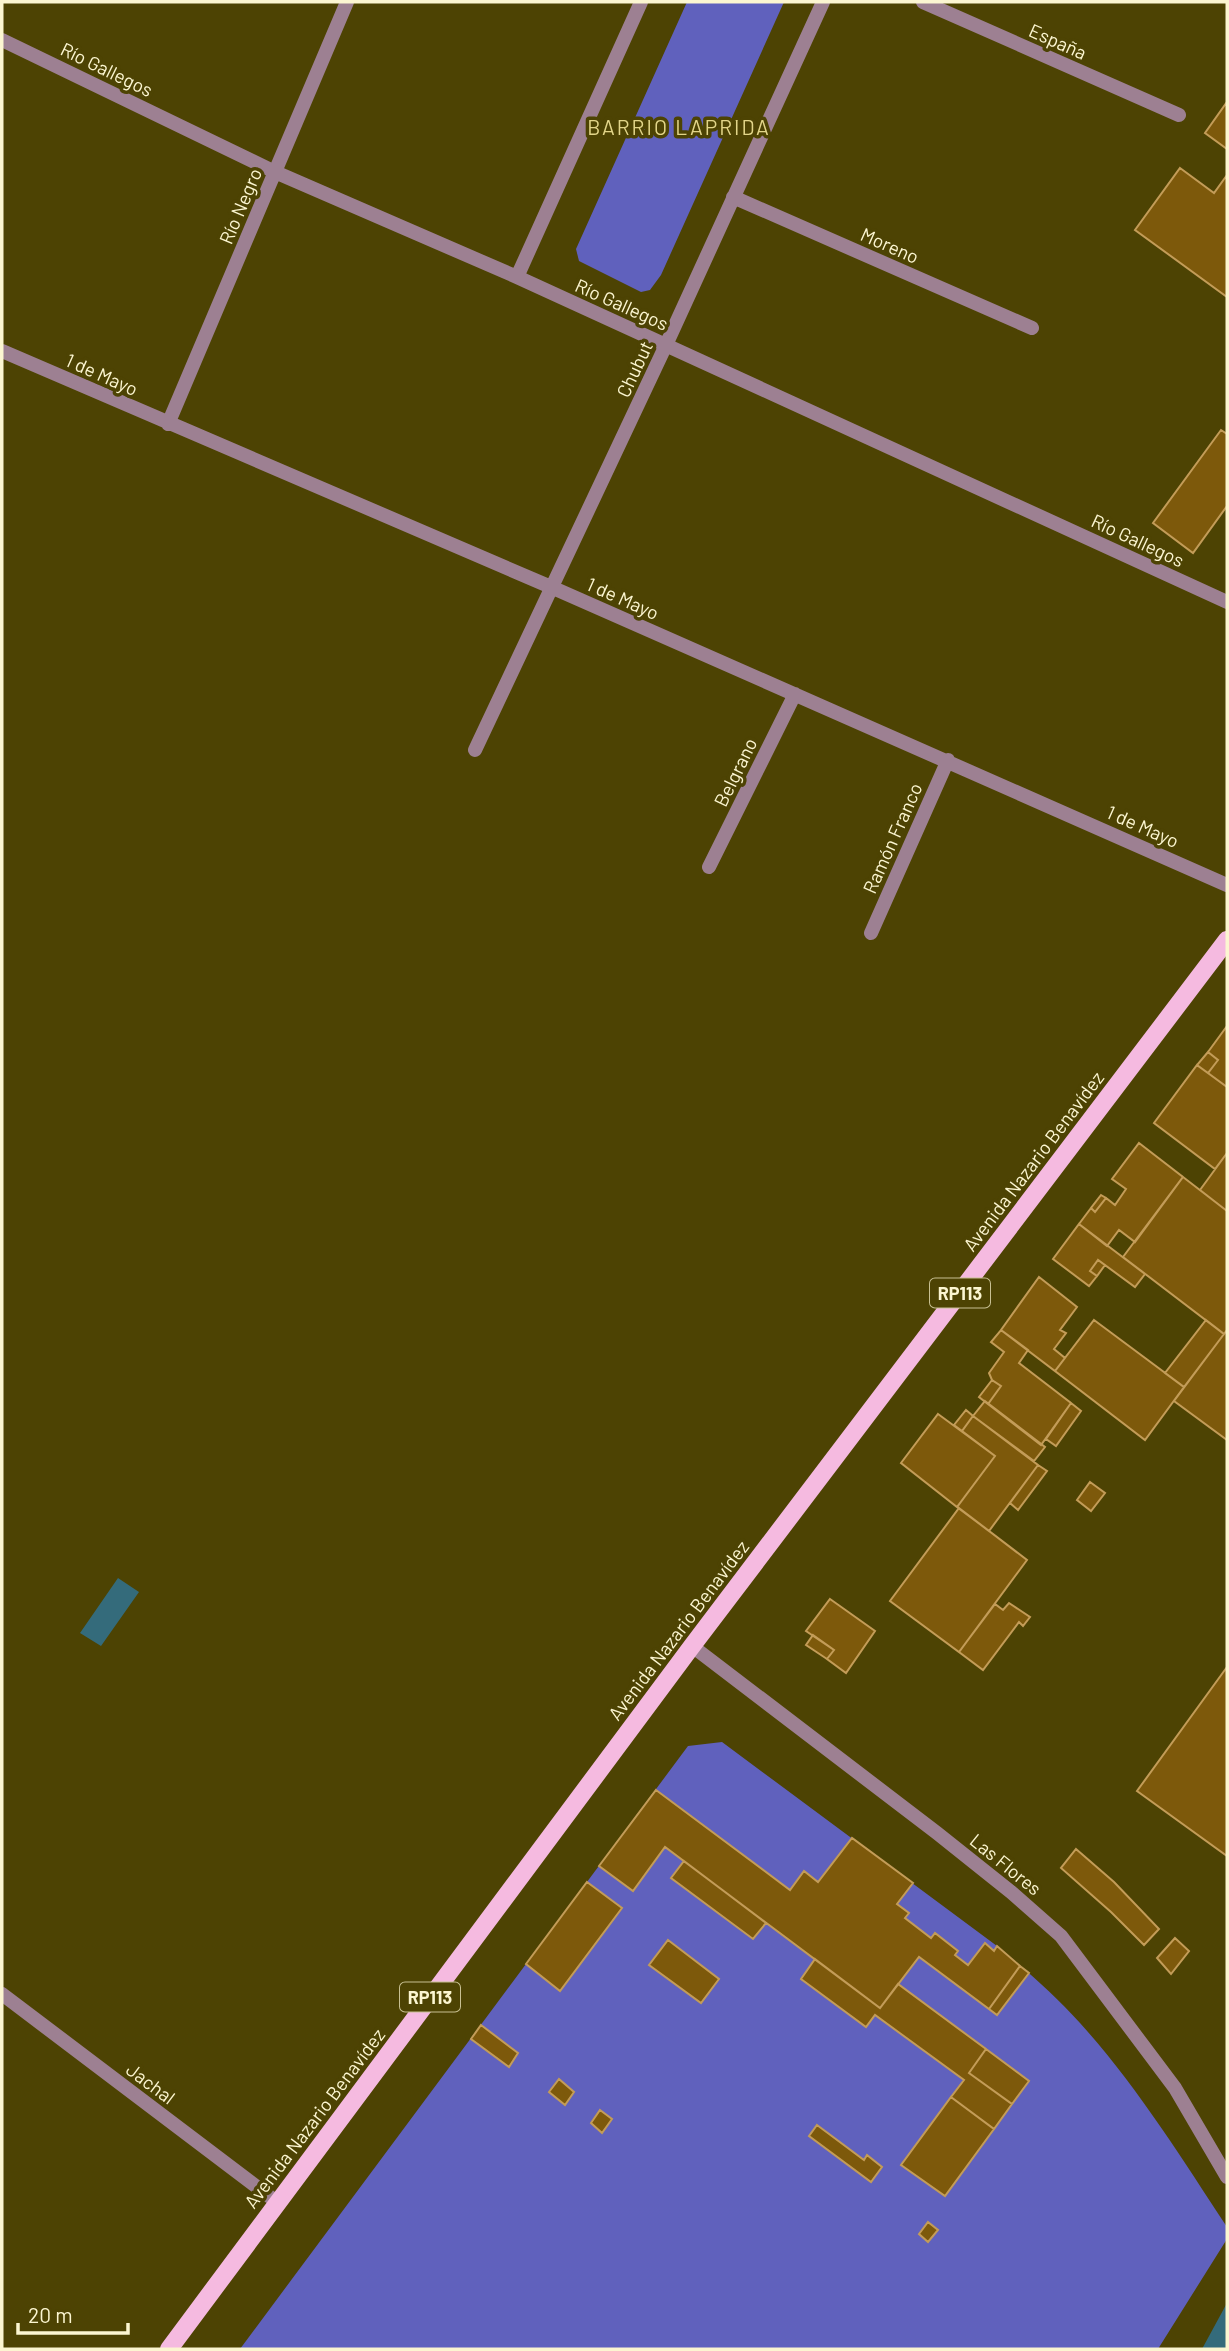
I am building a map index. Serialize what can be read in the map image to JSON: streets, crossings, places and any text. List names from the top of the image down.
{
  "streets": {
    "main road": ["Avenida Nazario Benavídez", "RP113"],
    "street": [
      "España",
      "Río Gallegos",
      "Río Negro",
      "Moreno",
      "Chubut",
      "1 de Mayo",
      "Belgrano",
      "Ramón Franco",
      "Las Flores",
      "Jachal"
    ]
  },
  "crossings": [
    ["Río Gallegos", "Río Negro"],
    ["Río Gallegos", "Chubut"],
    ["Río Negro", "1 de Mayo"],
    ["Moreno", "Chubut"],
    ["Chubut", "1 de Mayo"],
    ["1 de Mayo", "Belgrano"],
    ["1 de Mayo", "Ramón Franco"],
    ["Avenida Nazario Benavídez", "Las Flores"],
    ["Avenida Nazario Benavídez", "Jachal"]
  ],
  "districts": ["BARRIO LAPRIDA"],
  "scale_bar": "20 m"
}
